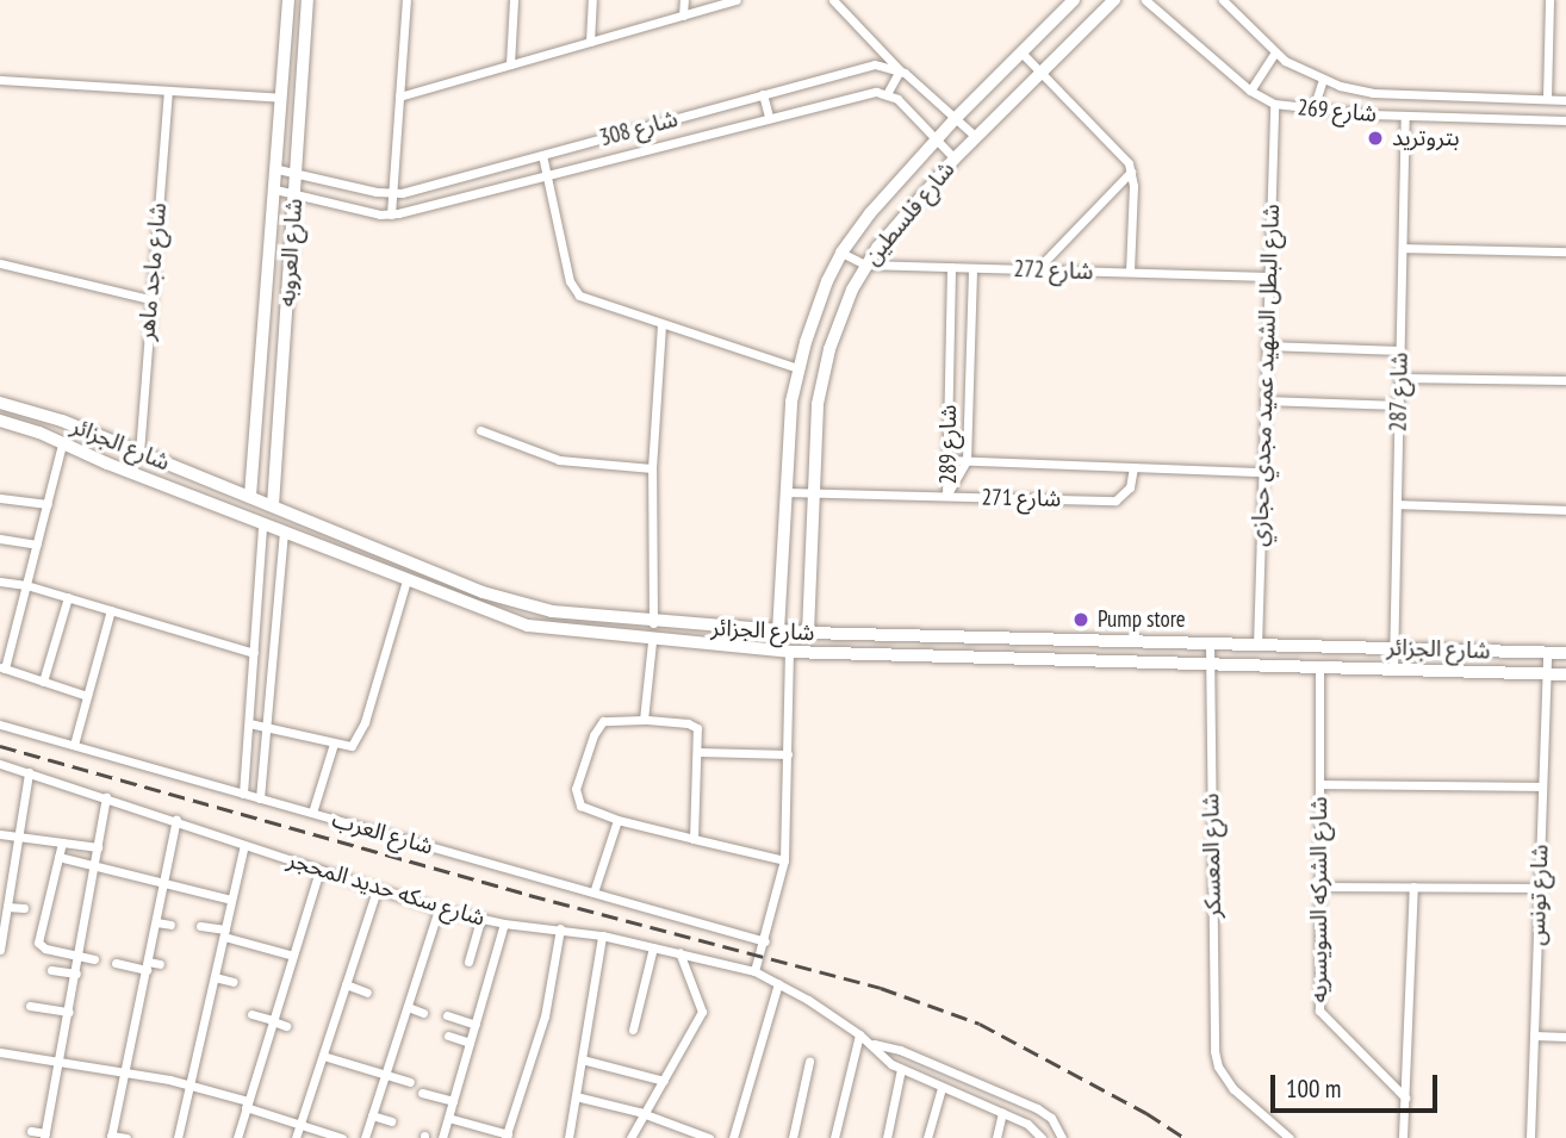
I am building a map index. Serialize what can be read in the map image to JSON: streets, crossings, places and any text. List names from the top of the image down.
{
  "streets": {
    "street": [
      "شارع 269",
      "شارع 308",
      "شارع فلسطين",
      "شارع العروبه",
      "شارع 272",
      "شارع ماجد ماهر",
      "شارع البطل الشهيد عميد مجدي حجازي",
      "شارع 287",
      "شارع الجزائر",
      "شارع 289",
      "شارع 271",
      "شارع العرب",
      "شارع المعسكر",
      "شارع سكه حديد المحجر",
      "شارع تونس",
      "شارع الشركه السويسريه"
    ]
  },
  "crossings": [
    ["شارع 269", "شارع البطل الشهيد عميد مجدي حجازي"],
    ["شارع 269", "شارع 287"],
    ["شارع 308", "شارع العروبه"],
    ["شارع فلسطين", "شارع 272"],
    ["شارع فلسطين", "شارع الجزائر"],
    ["شارع فلسطين", "شارع 271"],
    ["شارع العروبه", "شارع الجزائر"],
    ["شارع 272", "شارع البطل الشهيد عميد مجدي حجازي"],
    ["شارع 272", "شارع 289"],
    ["شارع ماجد ماهر", "شارع الجزائر"],
    ["شارع البطل الشهيد عميد مجدي حجازي", "شارع الجزائر"],
    ["شارع البطل الشهيد عميد مجدي حجازي", "شارع 271"],
    ["شارع 287", "شارع الجزائر"],
    ["شارع الجزائر", "شارع المعسكر"],
    ["شارع الجزائر", "شارع تونس"],
    ["شارع الجزائر", "شارع الشركه السويسريه"],
    ["شارع 289", "شارع 271"]
  ],
  "places": ["بتروتريد", "Pump store"],
  "scale_bar": "100 m"
}
